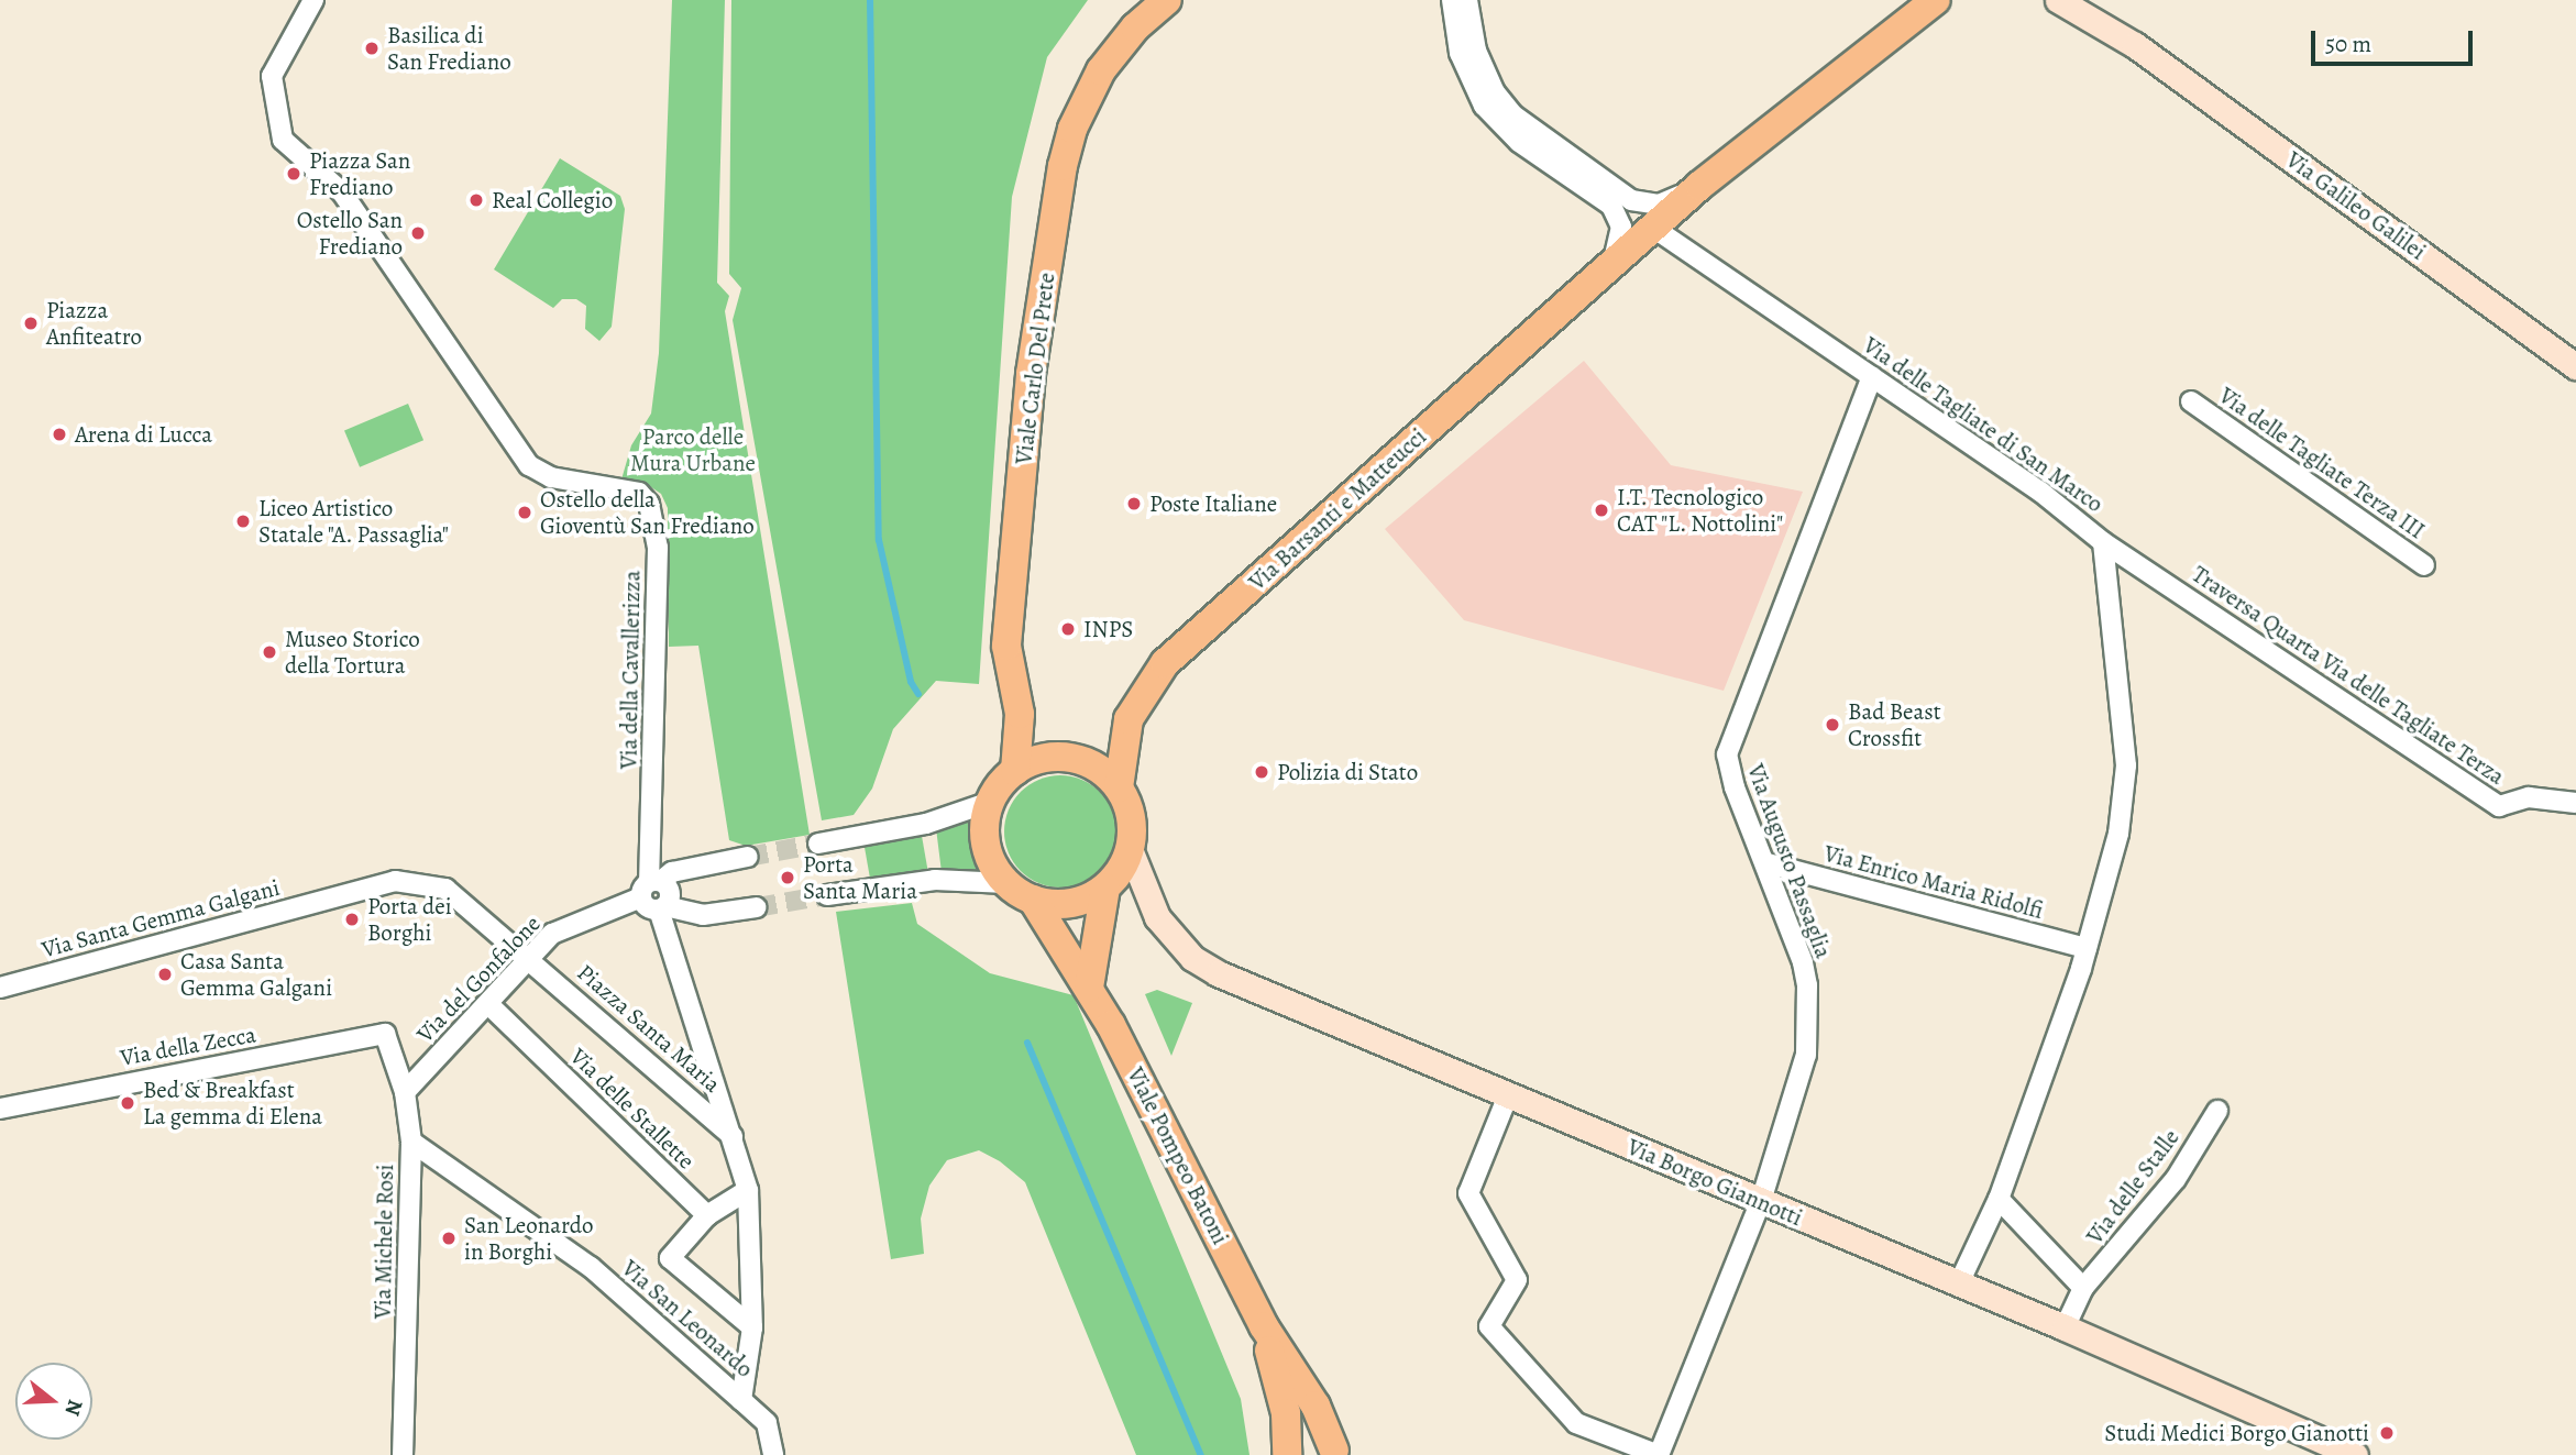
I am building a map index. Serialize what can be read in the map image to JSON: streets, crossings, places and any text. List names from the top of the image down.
{
  "streets": {
    "main road": ["Viale Carlo Del Prete", "Via Barsanti e Matteucci", "Viale Pompeo Batoni"],
    "street": [
      "Via Galileo Galilei",
      "Via delle Tagliate di San Marco",
      "Via delle Tagliate Terza III",
      "Via della Cavallerizza",
      "Traversa Quarta Via delle Tagliate Terza",
      "Via Augusto Passaglia",
      "Via Enrico Maria Ridolfi",
      "Via Santa Gemma Galgani",
      "Via del Gonfalone",
      "Piazza Santa Maria",
      "Via della Zecca",
      "Via delle Stallette",
      "Via Borgo Giannotti",
      "Via delle Stalle",
      "Via Michele Rosi",
      "Via San Leonardo"
    ]
  },
  "crossings": [
    ["Viale Carlo Del Prete", "Via Barsanti e Matteucci"],
    ["Viale Carlo Del Prete", "Viale Pompeo Batoni"],
    ["Viale Carlo Del Prete", "Via Borgo Giannotti"],
    ["Via delle Tagliate di San Marco", "Via Barsanti e Matteucci"],
    ["Via delle Tagliate di San Marco", "Traversa Quarta Via delle Tagliate Terza"],
    ["Via delle Tagliate di San Marco", "Via Augusto Passaglia"],
    ["Via delle Tagliate di San Marco", "Via Enrico Maria Ridolfi"],
    ["Via delle Tagliate di San Marco", "Via Borgo Giannotti"],
    ["Via Barsanti e Matteucci", "Viale Pompeo Batoni"],
    ["Via Barsanti e Matteucci", "Via Borgo Giannotti"],
    ["Via della Cavallerizza", "Via del Gonfalone"],
    ["Via della Cavallerizza", "Piazza Santa Maria"],
    ["Via Augusto Passaglia", "Via Enrico Maria Ridolfi"],
    ["Via Augusto Passaglia", "Via Borgo Giannotti"],
    ["Via Santa Gemma Galgani", "Via del Gonfalone"],
    ["Via Santa Gemma Galgani", "Piazza Santa Maria"],
    ["Via del Gonfalone", "Piazza Santa Maria"],
    ["Via del Gonfalone", "Via delle Stallette"],
    ["Via del Gonfalone", "Via Michele Rosi"],
    ["Piazza Santa Maria", "Via San Leonardo"],
    ["Via della Zecca", "Via Michele Rosi"],
    ["Viale Pompeo Batoni", "Via Borgo Giannotti"],
    ["Via Borgo Giannotti", "Via delle Stalle"],
    ["Via Michele Rosi", "Via San Leonardo"]
  ],
  "parks": ["Parco delle Mura Urbane"],
  "places": [
    "Basilica di San Frediano",
    "Piazza San Frediano",
    "Real Collegio",
    "Ostello San Frediano",
    "Piazza Anfiteatro",
    "Arena di Lucca",
    "Poste Italiane",
    "I.T. Tecnologico CAT \"L. Nottolini\"",
    "Ostello della Gioventù San Frediano",
    "Liceo Artistico Statale \"A. Passaglia\"",
    "INPS",
    "Museo Storico della Tortura",
    "Bad Beast Crossfit",
    "Polizia di Stato",
    "Porta Santa Maria",
    "Porta dei Borghi",
    "Casa Santa Gemma Galgani",
    "Bed & Breakfast La gemma di Elena",
    "San Leonardo in Borghi",
    "Studi Medici Borgo Gianotti"
  ],
  "scale_bar": "50 m",
  "north": "right"
}
